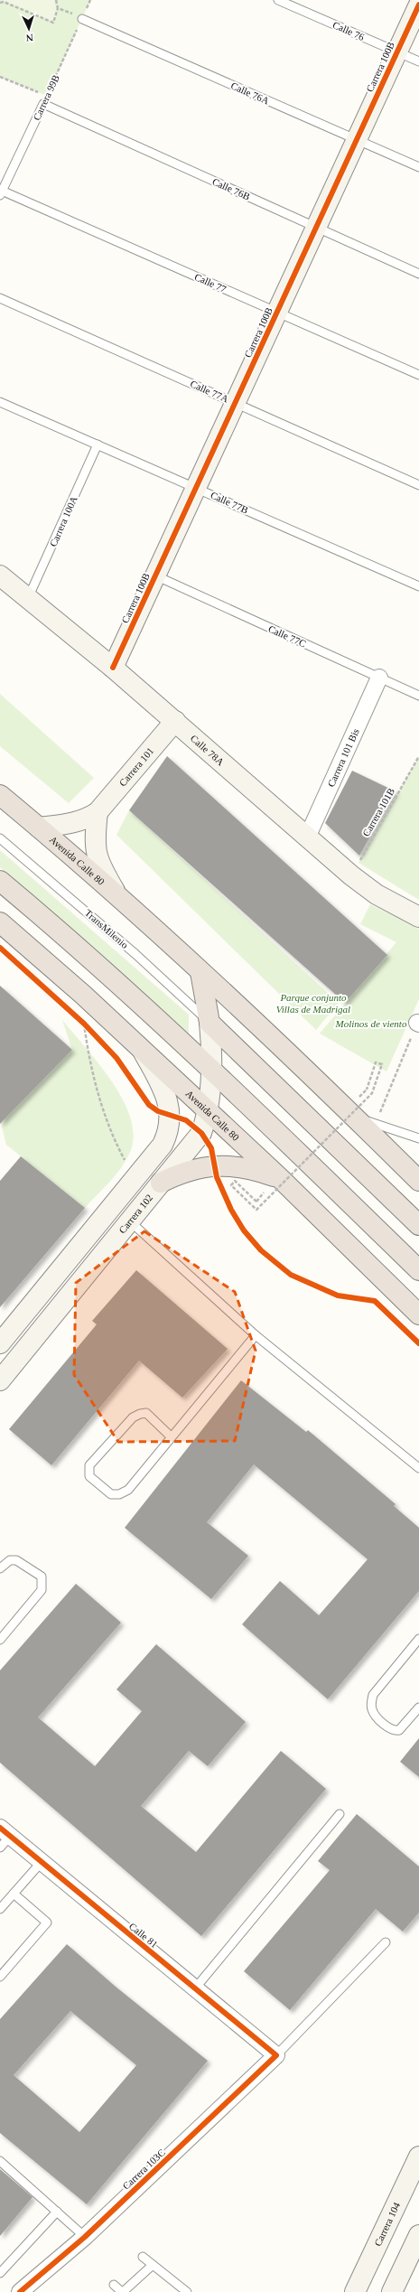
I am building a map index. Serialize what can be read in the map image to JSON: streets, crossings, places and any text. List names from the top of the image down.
{
  "streets": {
    "highway": ["Avenida Calle 80"],
    "street": [
      "Carrera 100B",
      "Calle 78A",
      "Carrera 101 Bis",
      "Carrera 101",
      "Carrera 102",
      "Calle 81",
      "Carrera 103C",
      "Carrera 104"
    ],
    "lane": [
      "Calle 76",
      "Calle 76A",
      "Carrera 99B",
      "Calle 76B",
      "Calle 77",
      "Calle 77A",
      "Calle 77B",
      "Carrera 100A",
      "Calle 77C",
      "TransMilenio"
    ],
    "path": ["Carrera 101B"]
  },
  "crossings": [
    ["Calle 76", "Carrera 100B"],
    ["Carrera 100B", "Calle 76A"],
    ["Carrera 100B", "Calle 76B"],
    ["Carrera 100B", "Calle 77"],
    ["Carrera 100B", "Calle 77A"],
    ["Carrera 100B", "Calle 77B"],
    ["Carrera 100B", "Calle 77C"],
    ["Carrera 100B", "Calle 78A"],
    ["Calle 76A", "Carrera 99B"],
    ["Carrera 99B", "Calle 76B"],
    ["Carrera 99B", "Calle 77"],
    ["Calle 77B", "Carrera 100A"],
    ["Carrera 100A", "Calle 78A"],
    ["Calle 77C", "Carrera 101 Bis"],
    ["Calle 78A", "Carrera 101 Bis"],
    ["Calle 78A", "Carrera 101"],
    ["Calle 78A", "Carrera 101B"],
    ["Carrera 101", "Avenida Calle 80"],
    ["Avenida Calle 80", "Carrera 102"],
    ["TransMilenio", "Carrera 102"],
    ["Calle 81", "Carrera 103C"]
  ],
  "parks": ["Parque conjunto Villas de Madrigal", "Molinos de viento"],
  "north": "bottom"
}
